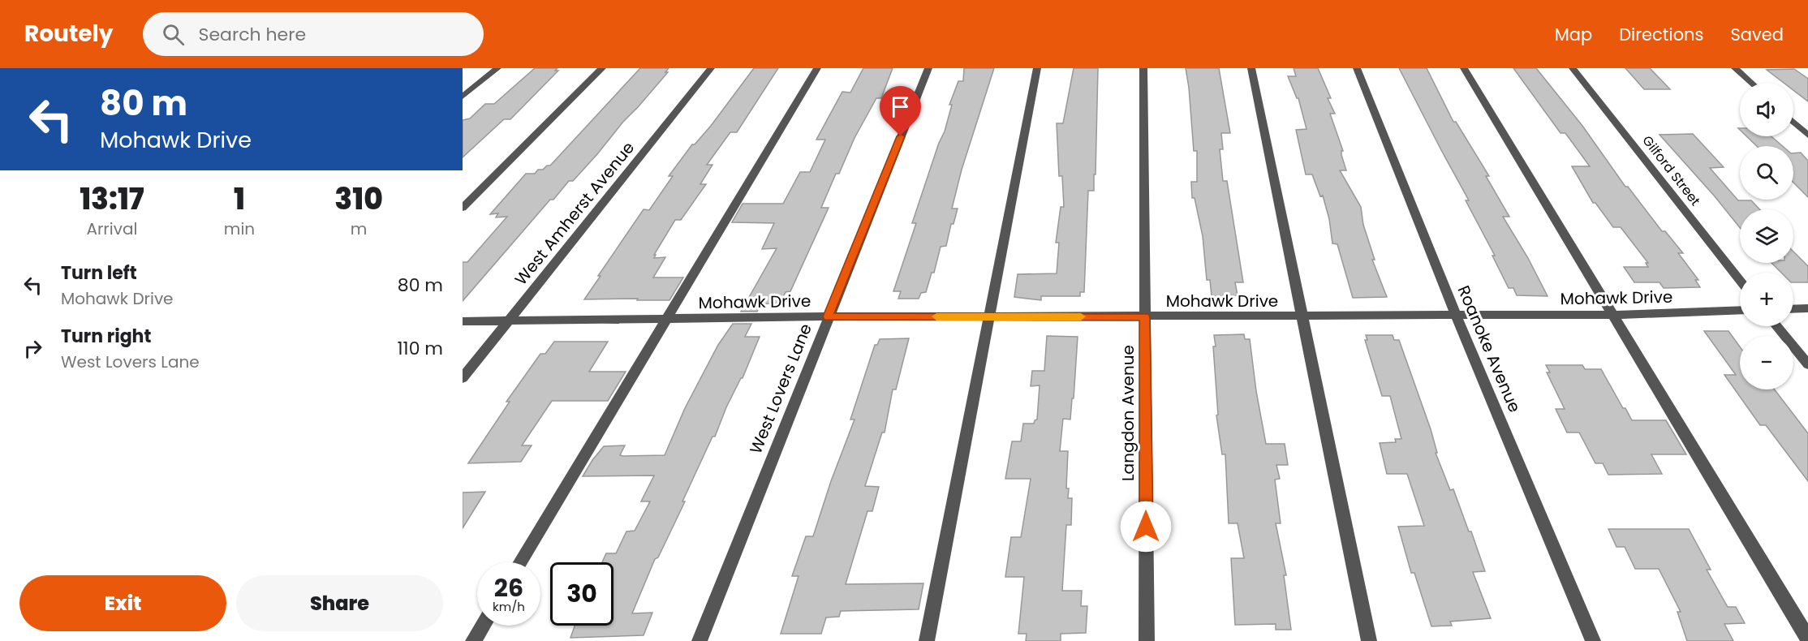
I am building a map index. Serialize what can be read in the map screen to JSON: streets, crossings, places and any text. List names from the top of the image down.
{
  "streets": {
    "street": [
      "Gilford Street",
      "West Amherst Avenue",
      "Mohawk Drive",
      "Roanoke Avenue",
      "West Lovers Lane",
      "Langdon Avenue"
    ]
  },
  "crossings": [
    ["West Amherst Avenue", "Mohawk Drive"],
    ["Mohawk Drive", "Roanoke Avenue"],
    ["Mohawk Drive", "West Lovers Lane"],
    ["Mohawk Drive", "Langdon Avenue"]
  ],
  "page": {
    "header": "Routely",
    "search": "Search here",
    "nav": ["Map", "Directions", "Saved"],
    "turn": ["80 m", "Mohawk Drive"],
    "map_buttons": ["+", "−"],
    "eta": [
      "13:17",
      "Arrival",
      "1",
      "min",
      "310",
      "m"
    ],
    "list": [
      {
        "name": "Turn left",
        "note": "Mohawk Drive",
        "value": "80 m"
      },
      {
        "name": "Turn right",
        "note": "West Lovers Lane",
        "value": "110 m"
      }
    ],
    "speed": "26 km/h",
    "limit": "30",
    "buttons": ["Exit", "Share"]
  }
}
